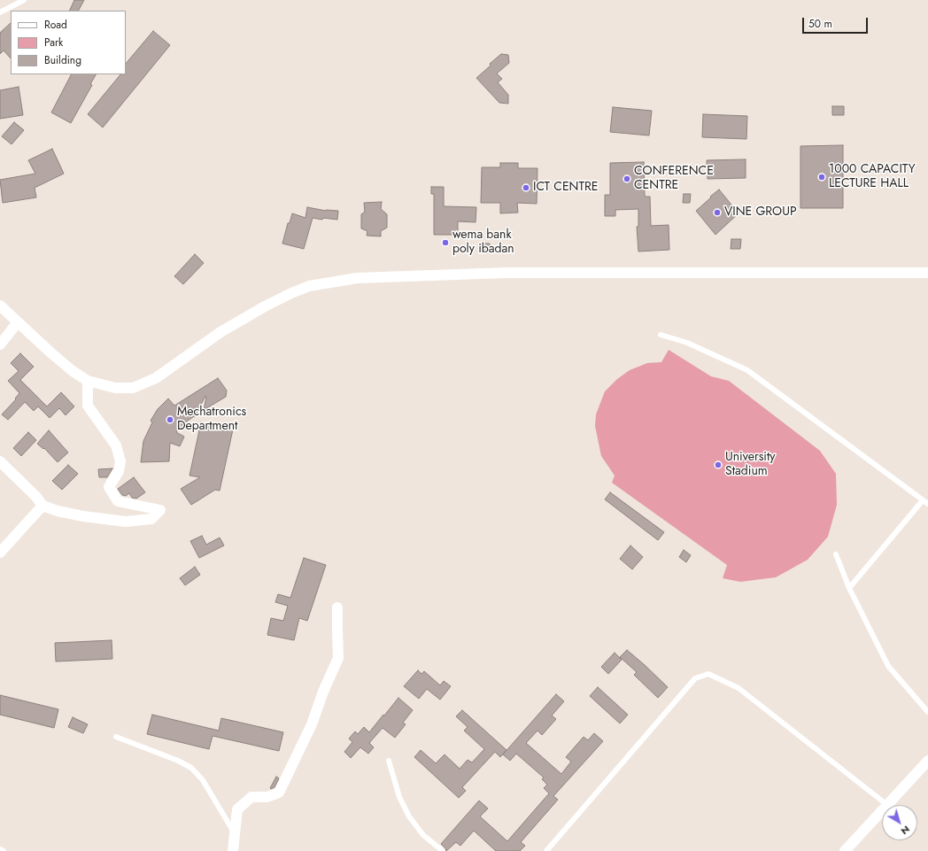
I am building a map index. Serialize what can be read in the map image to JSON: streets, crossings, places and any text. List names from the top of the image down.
{
  "places": [
    "1000 CAPACITY LECTURE HALL",
    "CONFERENCE CENTRE",
    "ICT CENTRE",
    "VINE GROUP",
    "wema bank poly ibadan",
    "Mechatronics Department",
    "University Stadium"
  ],
  "legend": ["Road", "Park", "Building"],
  "scale_bar": "50 m",
  "north": "bottom right"
}
